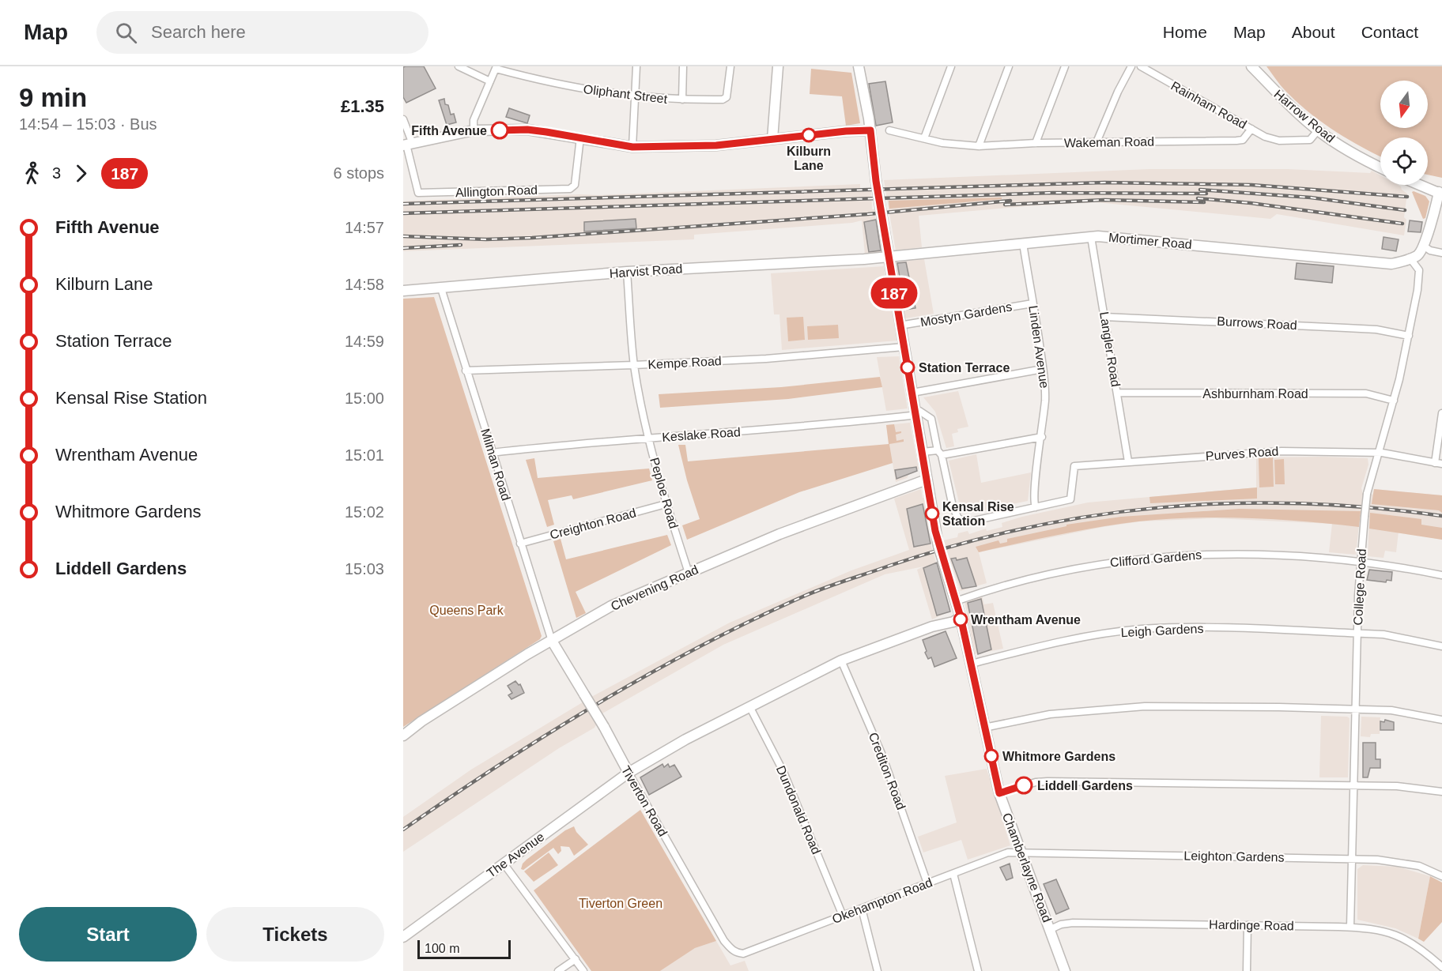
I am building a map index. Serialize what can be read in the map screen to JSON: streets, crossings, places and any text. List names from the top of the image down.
{
  "streets": {
    "street": [
      "Oliphant Street",
      "Rainham Road",
      "Harrow Road",
      "Wakeman Road",
      "Allington Road",
      "Mortimer Road",
      "Harvist Road",
      "Mostyn Gardens",
      "Burrows Road",
      "Linden Avenue",
      "Langler Road",
      "Kempe Road",
      "Ashburnham Road",
      "Keslake Road",
      "Purves Road",
      "Milman Road",
      "Peploe Road",
      "Creighton Road",
      "Clifford Gardens",
      "College Road",
      "Chevening Road",
      "Leigh Gardens",
      "Crediton Road",
      "Tiverton Road",
      "Dundonald Road",
      "The Avenue",
      "Leighton Gardens",
      "Chamberlayne Road",
      "Okehampton Road",
      "Hardinge Road"
    ]
  },
  "crossings": [
    ["Rainham Road", "Wakeman Road"],
    ["Mortimer Road", "Harvist Road"],
    ["Mortimer Road", "Linden Avenue"],
    ["Mortimer Road", "Langler Road"],
    ["Mortimer Road", "College Road"],
    ["Mortimer Road", "Chamberlayne Road"],
    ["Harvist Road", "Milman Road"],
    ["Harvist Road", "Peploe Road"],
    ["Harvist Road", "Chamberlayne Road"],
    ["Mostyn Gardens", "Linden Avenue"],
    ["Mostyn Gardens", "Chamberlayne Road"],
    ["Burrows Road", "Langler Road"],
    ["Burrows Road", "College Road"],
    ["Linden Avenue", "Purves Road"],
    ["Langler Road", "Ashburnham Road"],
    ["Langler Road", "Purves Road"],
    ["Kempe Road", "Milman Road"],
    ["Kempe Road", "Peploe Road"],
    ["Kempe Road", "Chamberlayne Road"],
    ["Ashburnham Road", "College Road"],
    ["Keslake Road", "Milman Road"],
    ["Keslake Road", "Peploe Road"],
    ["Keslake Road", "Chamberlayne Road"],
    ["Purves Road", "College Road"],
    ["Milman Road", "Creighton Road"],
    ["Milman Road", "Chevening Road"],
    ["Milman Road", "Tiverton Road"],
    ["Peploe Road", "Creighton Road"],
    ["Peploe Road", "Chevening Road"],
    ["Clifford Gardens", "College Road"],
    ["Clifford Gardens", "Chamberlayne Road"],
    ["College Road", "Leigh Gardens"],
    ["College Road", "Leighton Gardens"],
    ["College Road", "Hardinge Road"],
    ["Chevening Road", "Tiverton Road"],
    ["Chevening Road", "Chamberlayne Road"],
    ["Leigh Gardens", "Chamberlayne Road"],
    ["Crediton Road", "Okehampton Road"],
    ["Tiverton Road", "The Avenue"],
    ["Tiverton Road", "Okehampton Road"],
    ["Dundonald Road", "Okehampton Road"],
    ["Leighton Gardens", "Chamberlayne Road"],
    ["Leighton Gardens", "Okehampton Road"],
    ["Chamberlayne Road", "Okehampton Road"],
    ["Chamberlayne Road", "Hardinge Road"]
  ],
  "parks": ["Queens Park", "Tiverton Green"],
  "places": [
    "Fifth Avenue",
    "Kilburn Lane",
    "Station Terrace",
    "Kensal Rise Station",
    "Wrentham Avenue",
    "Whitmore Gardens",
    "Liddell Gardens"
  ],
  "lines": ["bus line 187"],
  "scale_bar": "100 m",
  "north": "bottom",
  "page": {
    "header": "Map",
    "search": "Search here",
    "nav": [
      "Home",
      "Map",
      "About",
      "Contact"
    ],
    "heading": ["9 min", "14:54 – 15:03 · Bus", "£1.35"],
    "on_map": "187",
    "legs": ["3", "187", "6 stops"],
    "list": [
      {
        "name": "Fifth Avenue",
        "value": "14:57"
      },
      {
        "name": "Kilburn Lane",
        "value": "14:58"
      },
      {
        "name": "Station Terrace",
        "value": "14:59"
      },
      {
        "name": "Kensal Rise Station",
        "value": "15:00"
      },
      {
        "name": "Wrentham Avenue",
        "value": "15:01"
      },
      {
        "name": "Whitmore Gardens",
        "value": "15:02"
      },
      {
        "name": "Liddell Gardens",
        "value": "15:03"
      }
    ],
    "buttons": ["Start", "Tickets"],
    "scale": "100 m"
  }
}
